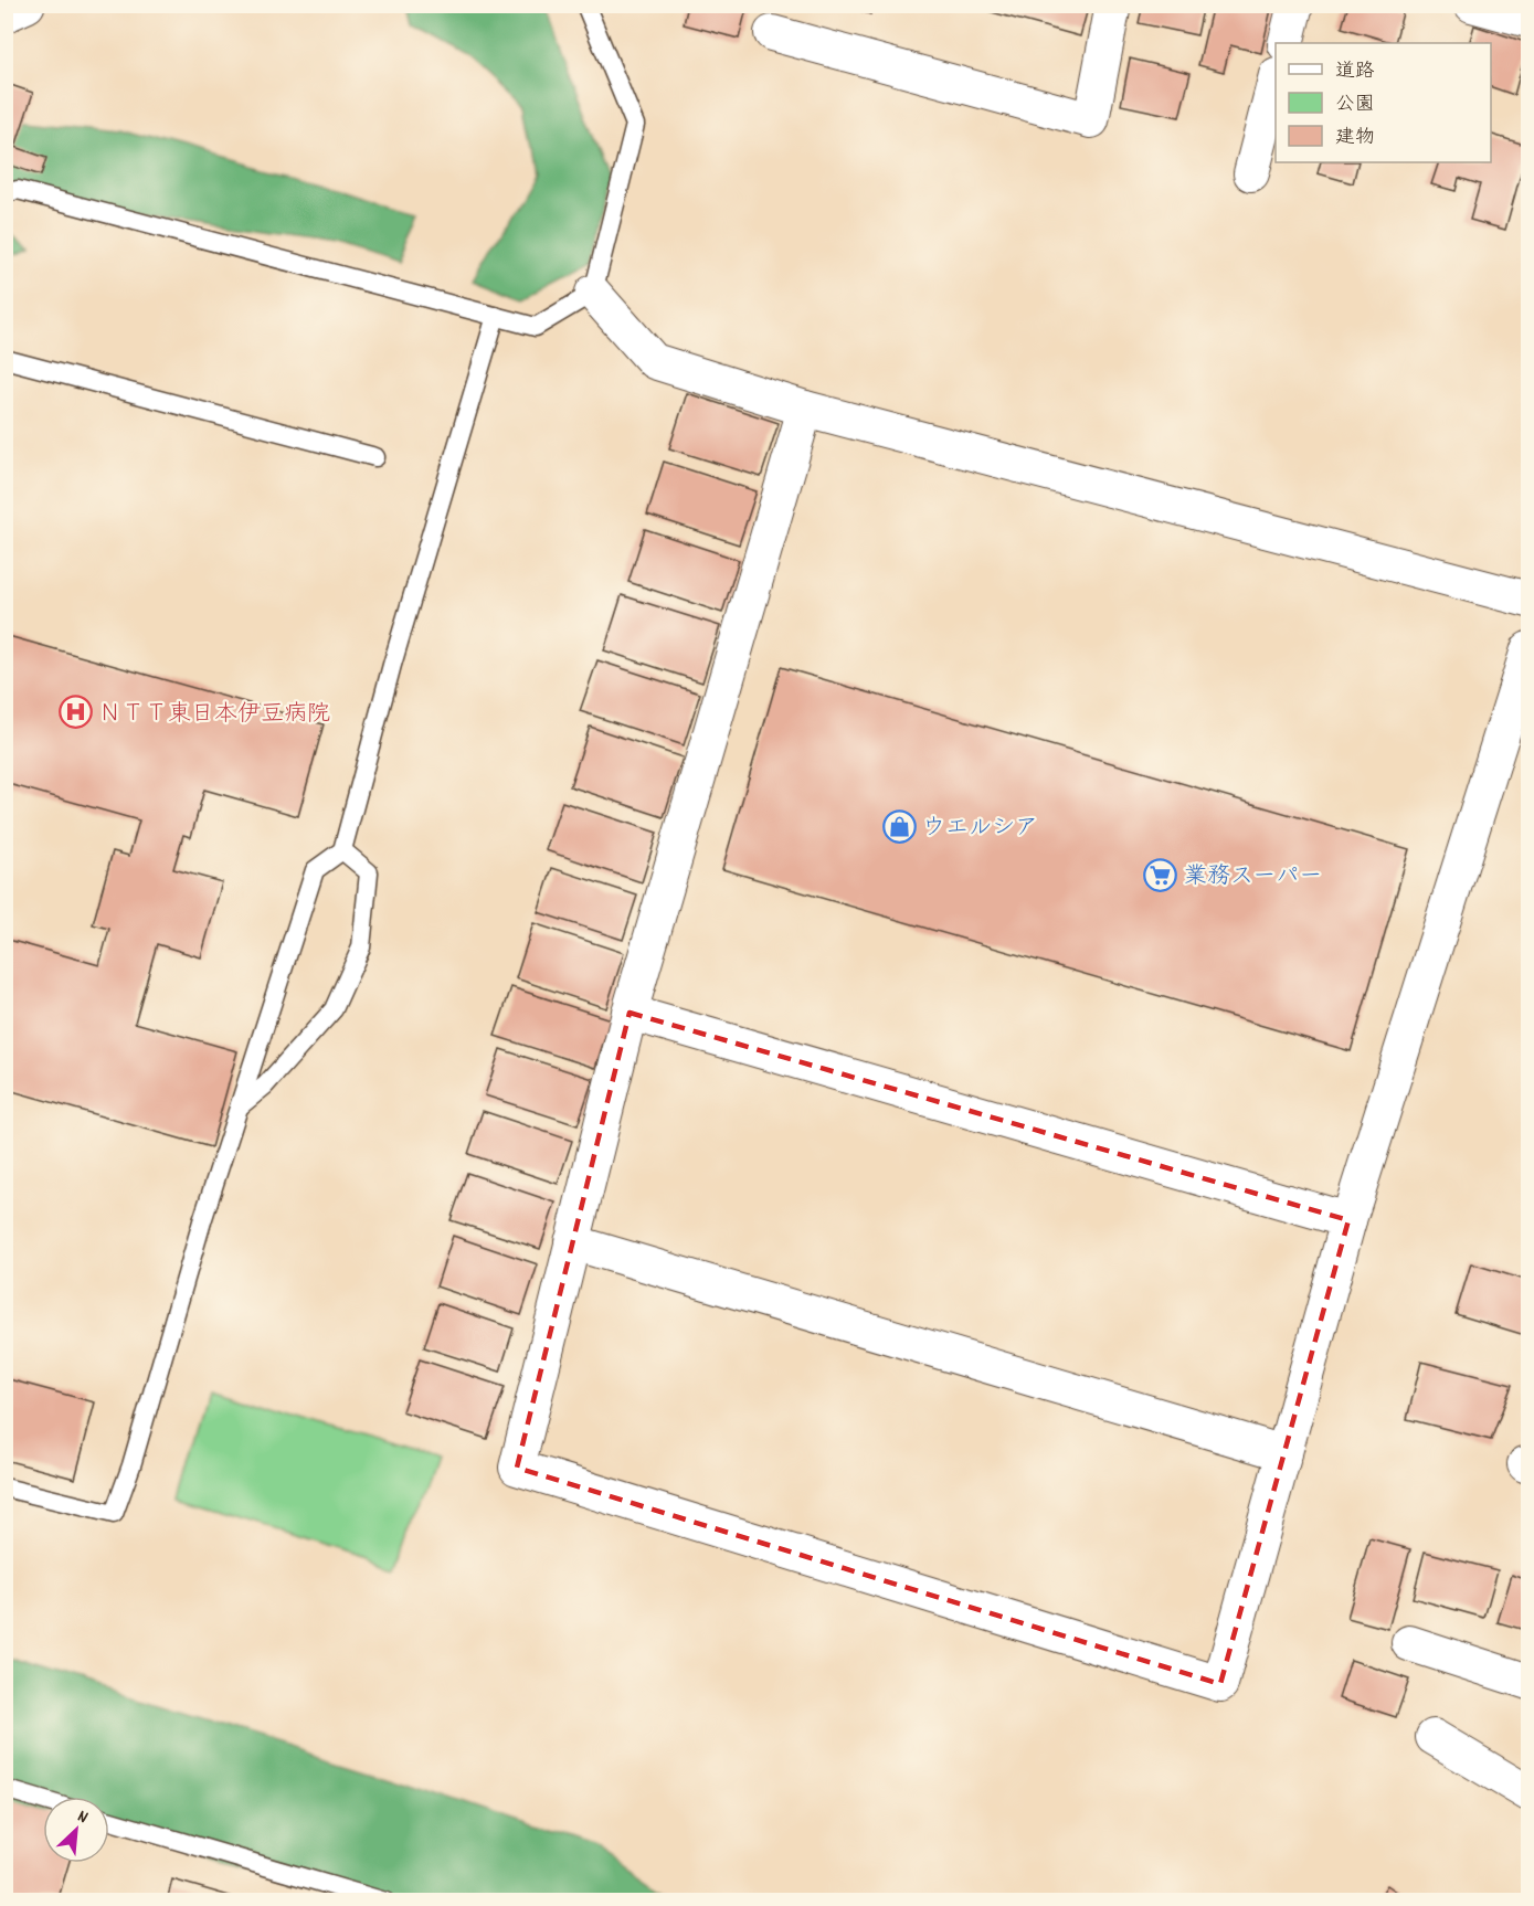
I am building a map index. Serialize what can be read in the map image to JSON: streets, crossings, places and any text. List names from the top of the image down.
{
  "places": {
    "hospital": ["ＮＴＴ東日本伊豆病院"],
    "shop": ["ウエルシア"],
    "supermarket": ["業務スーパー"]
  },
  "legend": ["道路", "公園", "建物"],
  "north": "top right"
}
